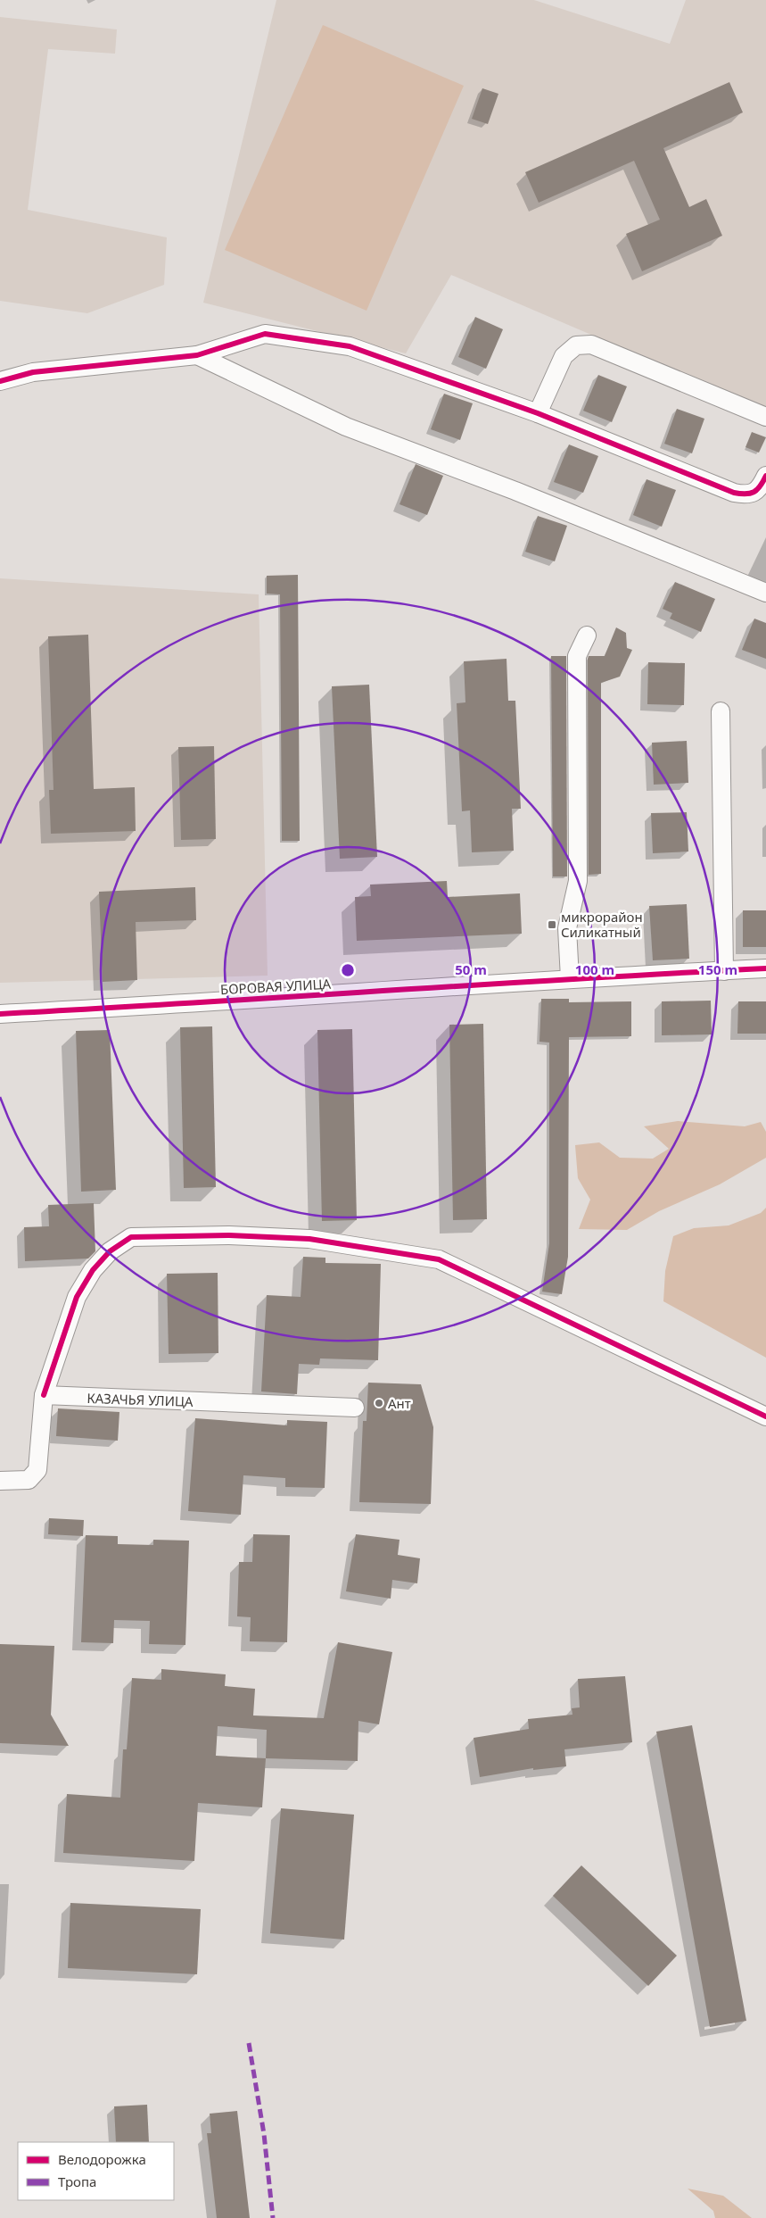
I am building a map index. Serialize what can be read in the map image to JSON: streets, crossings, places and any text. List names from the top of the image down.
{
  "streets": {
    "street": ["БОРОВАЯ УЛИЦА", "КАЗАЧЬЯ УЛИЦА"]
  },
  "places": {
    "transit": ["микрорайон Силикатный"],
    "other": ["Ант"]
  },
  "legend": ["Велодорожка", "Тропа"],
  "rings": ["50 m", "100 m", "150 m"]
}
